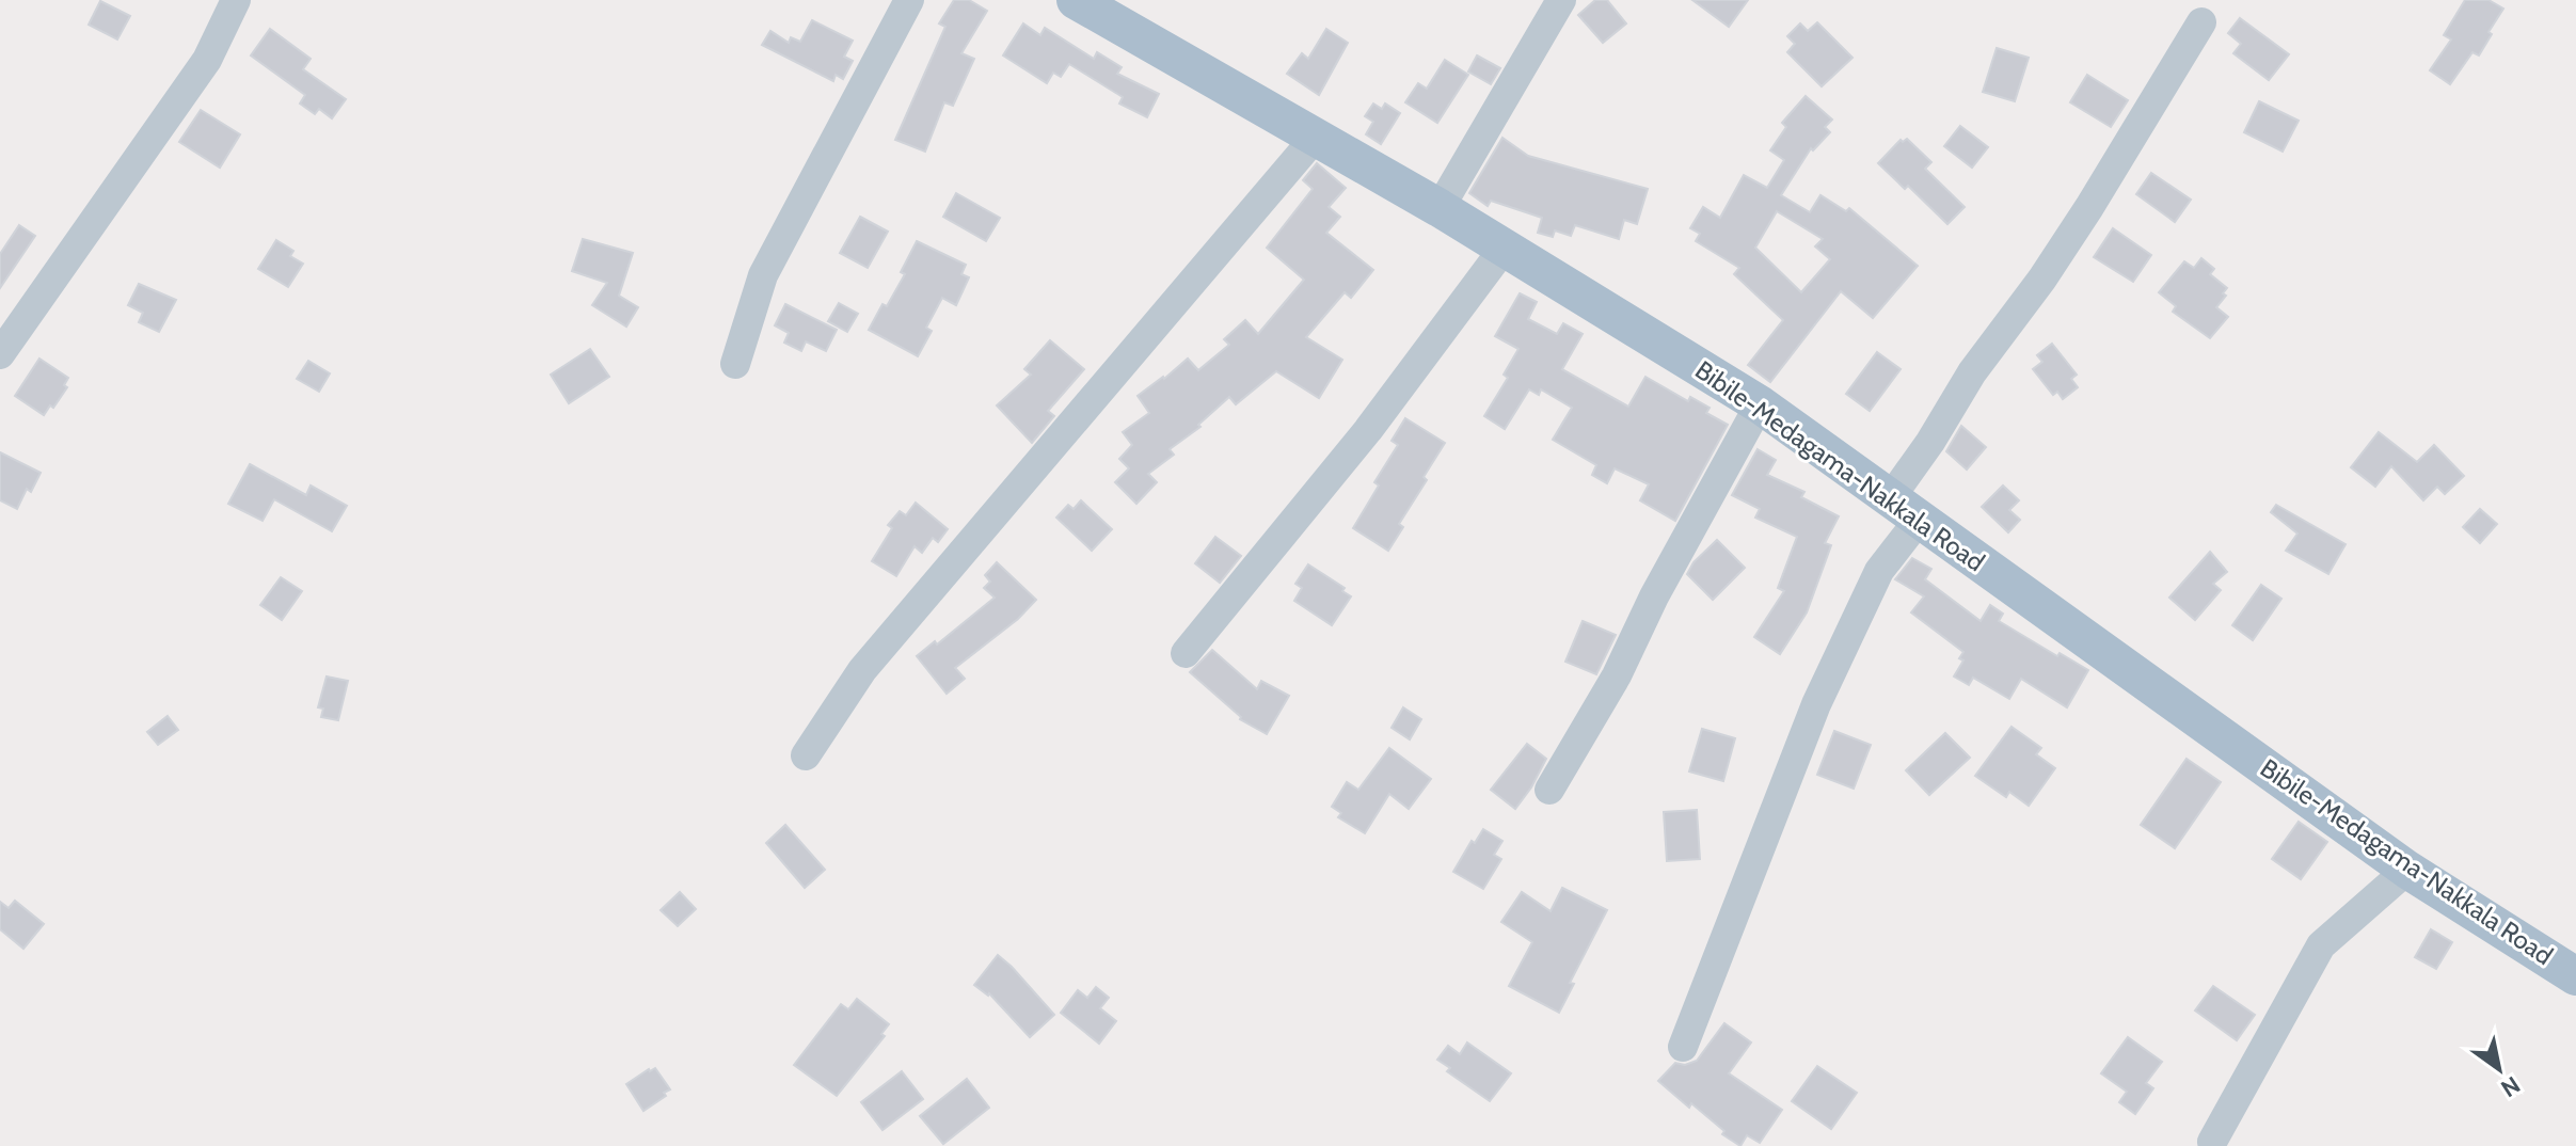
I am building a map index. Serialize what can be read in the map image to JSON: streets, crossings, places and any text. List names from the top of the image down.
{
  "streets": {
    "main road": ["Bibile-Medagama-Nakkala Road"]
  },
  "north": "bottom right"
}
